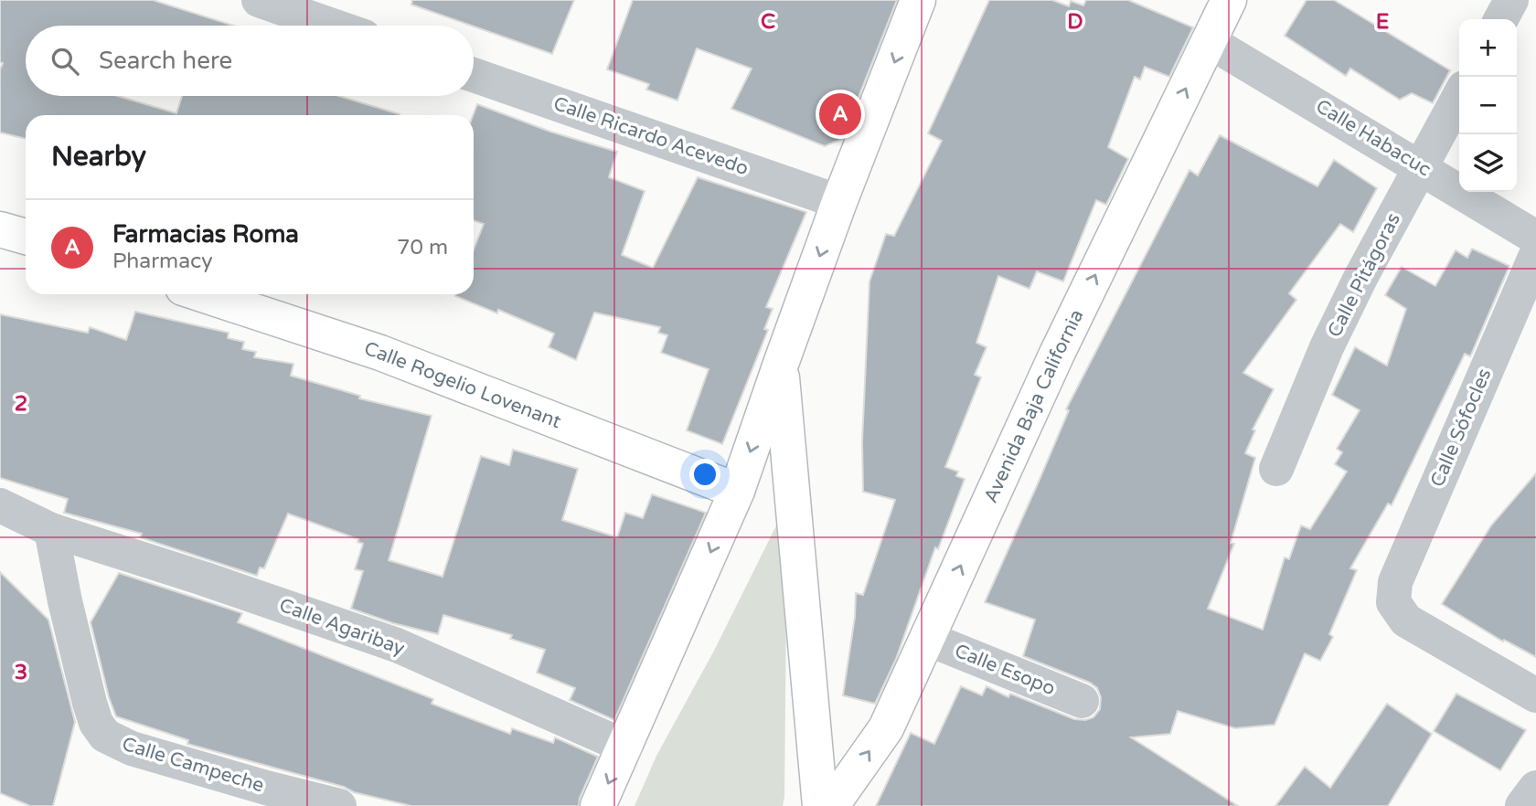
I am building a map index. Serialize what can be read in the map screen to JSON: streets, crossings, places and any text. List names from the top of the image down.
{
  "streets": {
    "main road": ["Calle Rogelio Lovenant", "Avenida Baja California"],
    "street": [
      "Calle Ricardo Acevedo",
      "Calle Habacuc",
      "Calle Pitágoras",
      "Calle Sófocles",
      "Calle Agaribay",
      "Calle Esopo",
      "Calle Campeche"
    ]
  },
  "crossings": [
    ["Calle Habacuc", "Calle Pitágoras"],
    ["Calle Habacuc", "Avenida Baja California"],
    ["Avenida Baja California", "Calle Esopo"],
    ["Calle Agaribay", "Calle Campeche"]
  ],
  "page": {
    "map_buttons": ["+", "−"],
    "search": "Search here",
    "pins": "A",
    "heading": "Nearby",
    "list": [
      {
        "mark": "A",
        "name": "Farmacias Roma",
        "note": "Pharmacy",
        "value": "70 m"
      }
    ]
  },
  "grid": {
    "columns": ["C", "D", "E"],
    "rows": ["2", "3"]
  }
}
